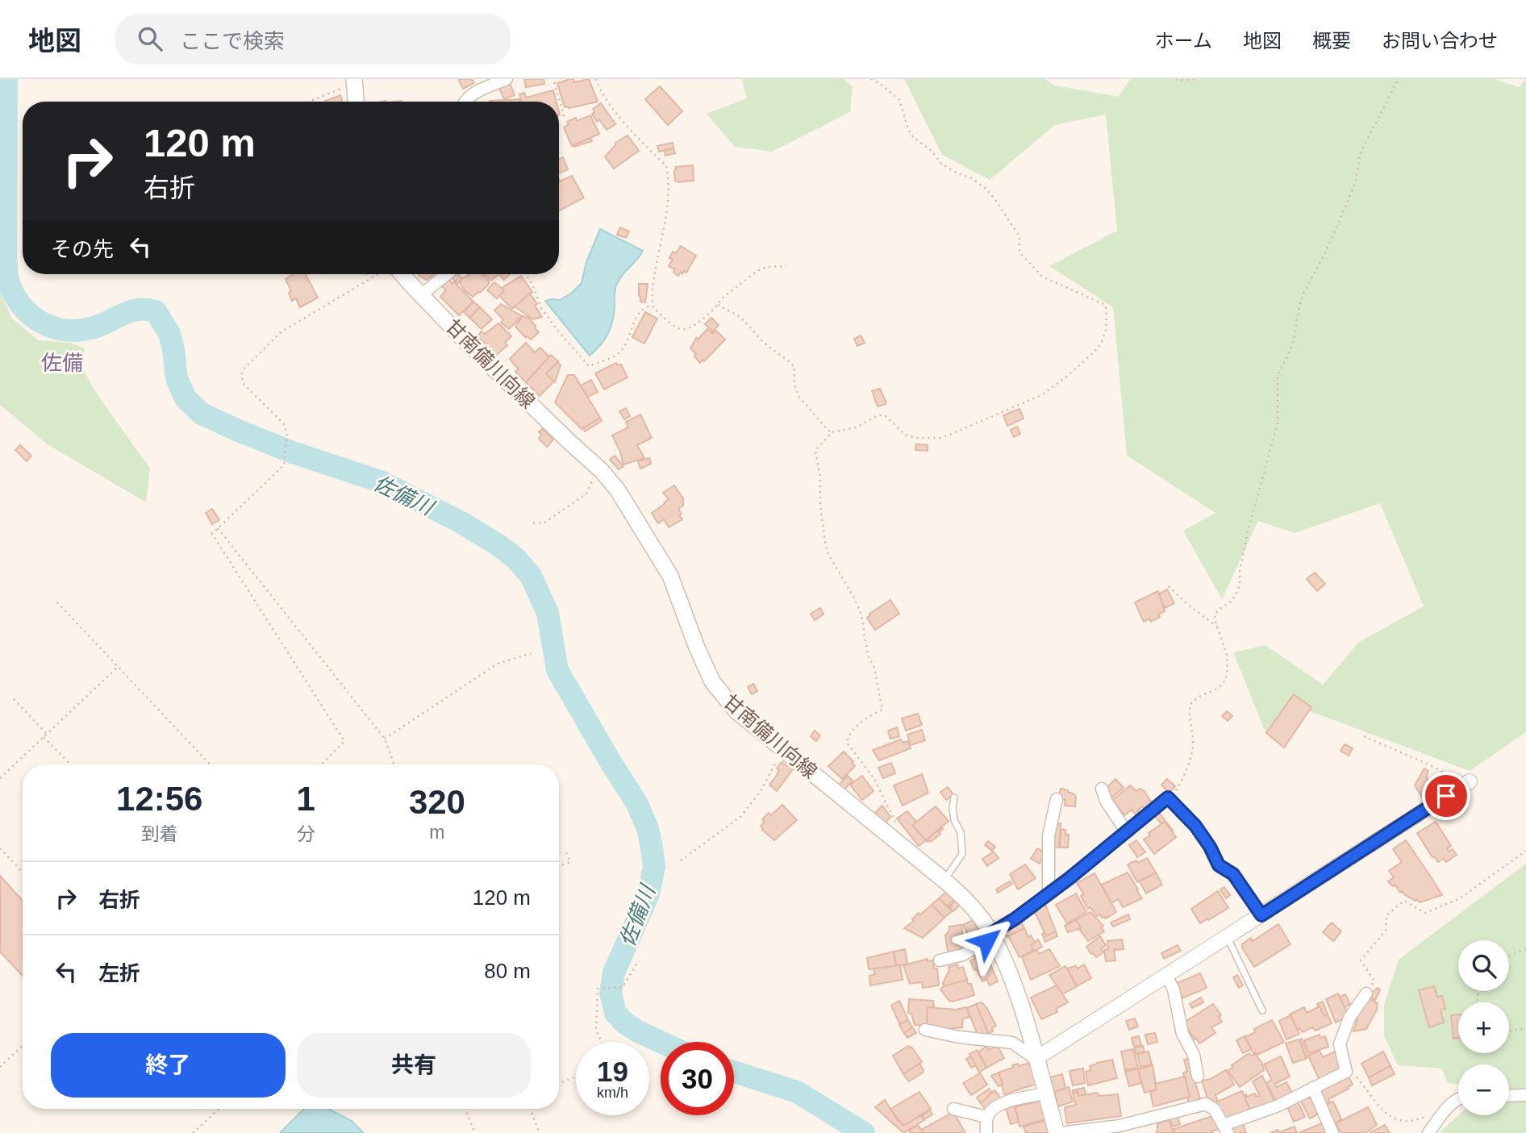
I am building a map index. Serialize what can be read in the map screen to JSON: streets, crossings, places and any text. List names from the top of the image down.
{
  "streets": {
    "main road": ["甘南備川向線"]
  },
  "districts": ["佐備"],
  "water": ["佐備川"],
  "page": {
    "header": "地図",
    "search": "ここで検索",
    "nav": [
      "ホーム",
      "地図",
      "概要",
      "お問い合わせ"
    ],
    "turn": ["120 m", "右折"],
    "then": "その先",
    "eta": [
      "12:56",
      "到着",
      "1",
      "分",
      "320",
      "m"
    ],
    "list": [
      {
        "name": "右折",
        "value": "120 m"
      },
      {
        "name": "左折",
        "value": "80 m"
      }
    ],
    "map_buttons": ["+", "−"],
    "buttons": ["終了", "共有"],
    "speed": "19 km/h",
    "limit": "30"
  }
}
